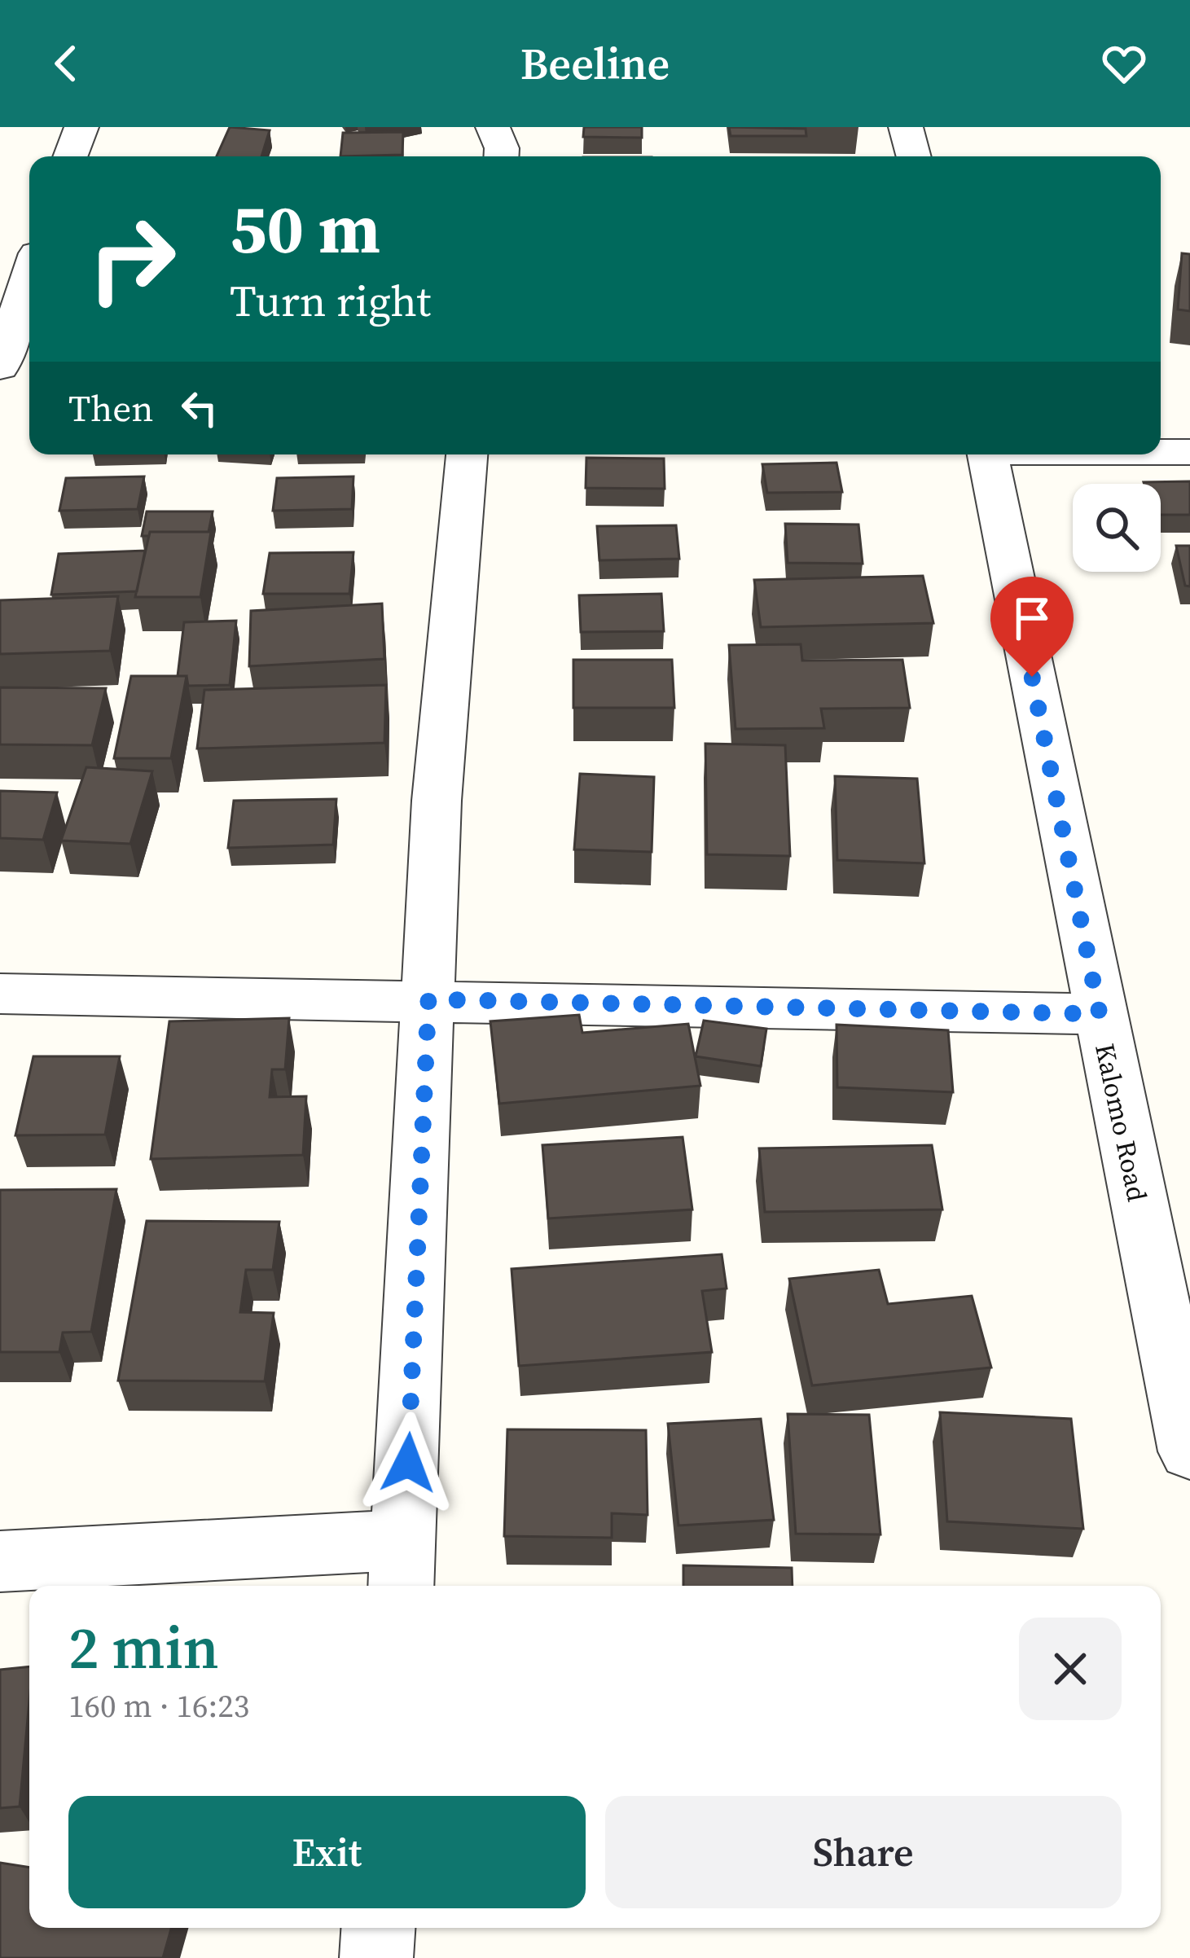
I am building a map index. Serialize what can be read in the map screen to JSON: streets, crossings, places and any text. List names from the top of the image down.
{
  "streets": {
    "street": ["Kalomo Road"]
  },
  "page": {
    "header": "Beeline",
    "turn": ["50 m", "Turn right"],
    "then": "Then",
    "heading": ["2 min", "160 m · 16:23"],
    "buttons": ["Exit", "Share"]
  }
}
